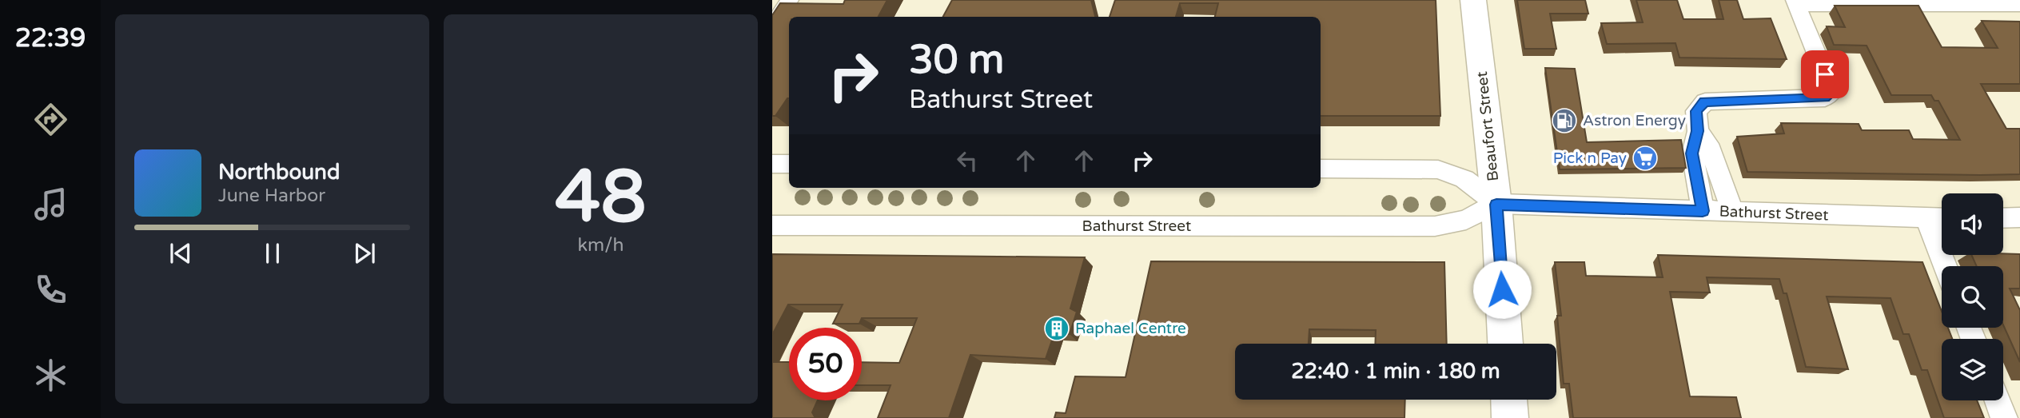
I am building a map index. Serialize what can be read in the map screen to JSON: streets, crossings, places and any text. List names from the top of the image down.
{
  "streets": {
    "main road": ["Beaufort Street"],
    "street": ["Bathurst Street"]
  },
  "crossings": [
    ["Beaufort Street", "Bathurst Street"]
  ],
  "places": {
    "fuel station": ["Astron Energy"],
    "supermarket": ["Pick n Pay"],
    "building": ["Raphael Centre"]
  },
  "page": {
    "tabs": "22:39",
    "tile": ["48", "km/h"],
    "turn": ["30 m", "Bathurst Street"],
    "song": ["Northbound", "June Harbor"],
    "limit": "50",
    "trip": "22:40 · 1 min · 180 m"
  }
}
